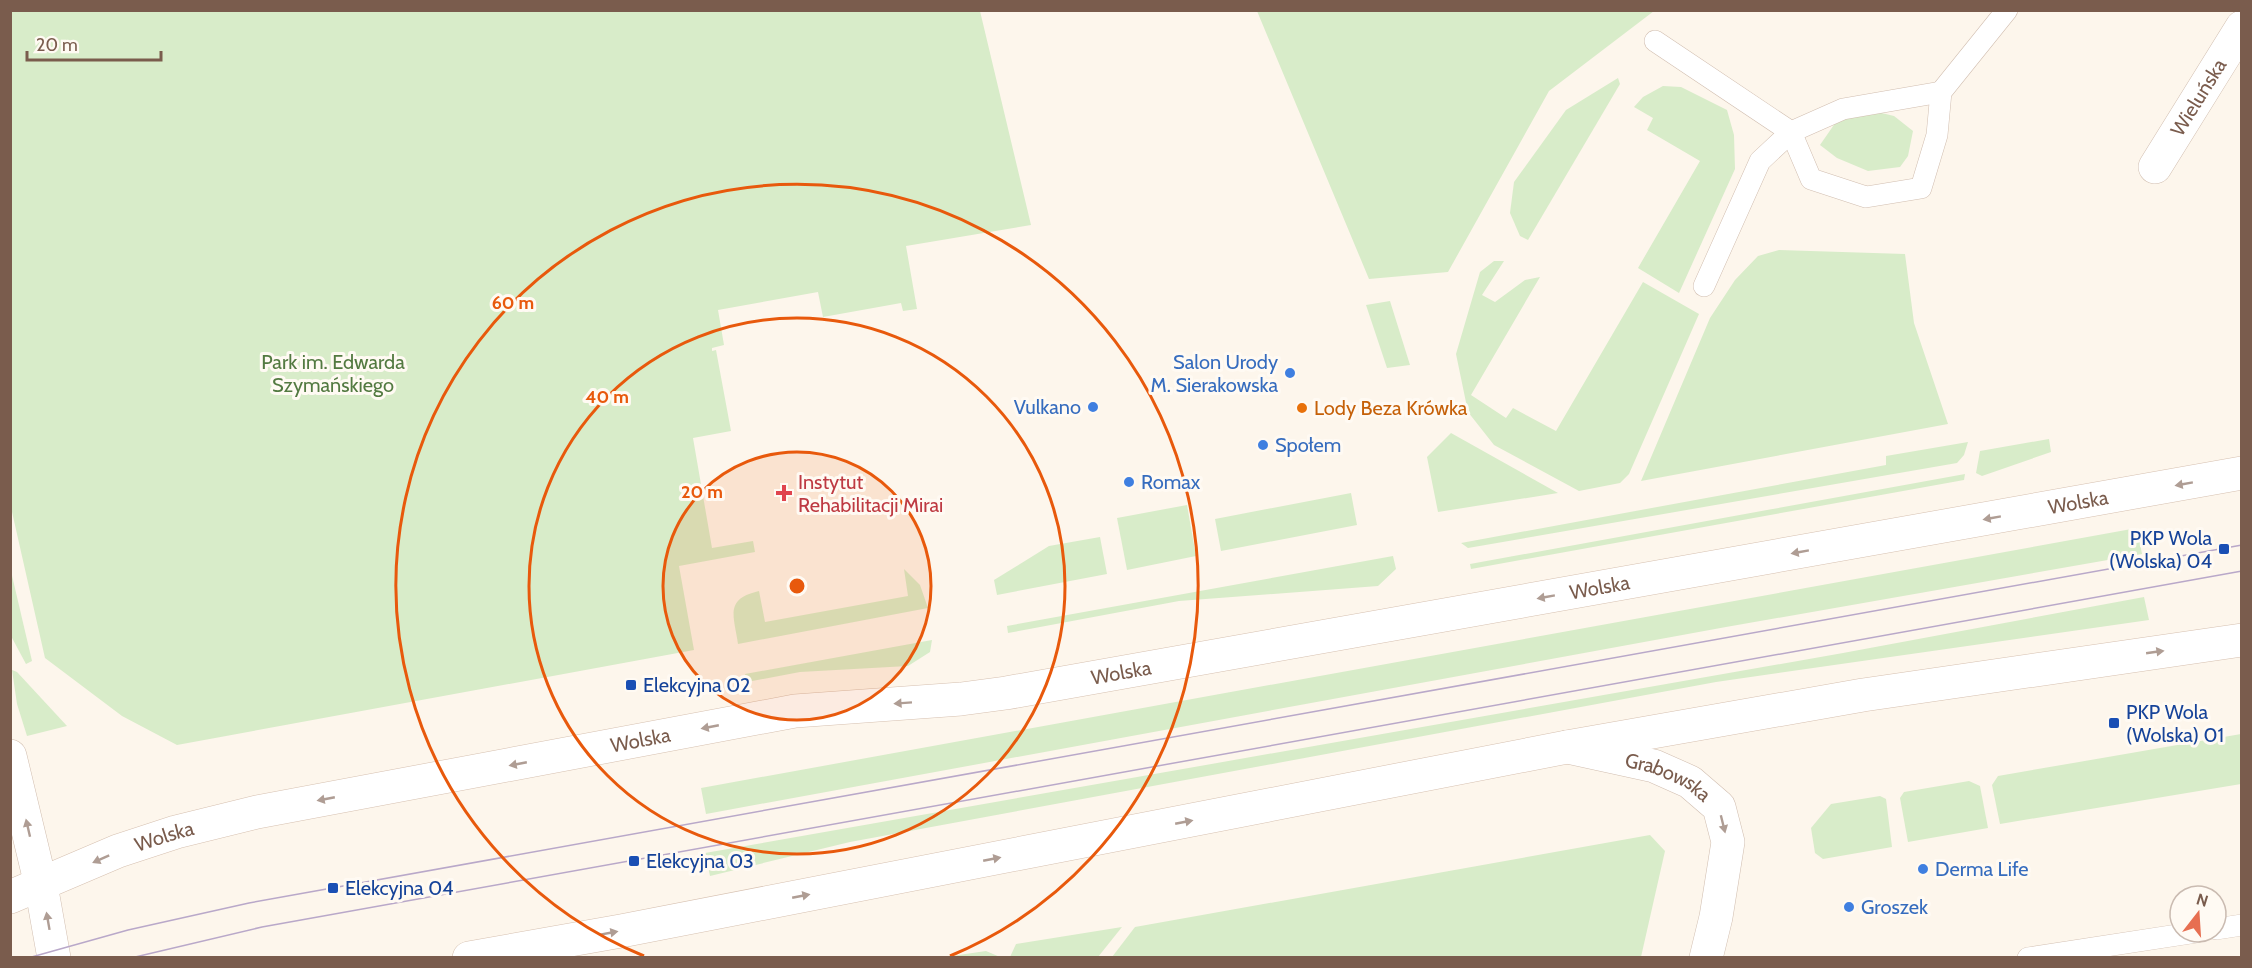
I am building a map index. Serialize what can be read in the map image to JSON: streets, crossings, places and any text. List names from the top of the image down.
{
  "streets": {
    "main road": ["Wieluńska", "Wolska", "Grabowska"]
  },
  "parks": ["Park im. Edwarda Szymańskiego"],
  "places": {
    "other": [
      "Salon Urody M. Sierakowska",
      "Vulkano",
      "Lody Beza Krówka",
      "Społem",
      "Romax",
      "Derma Life",
      "Groszek"
    ],
    "health": ["Instytut Rehabilitacji Mirai"],
    "transit": [
      "PKP Wola (Wolska) 04",
      "Elekcyjna 02",
      "PKP Wola (Wolska) 01",
      "Elekcyjna 03",
      "Elekcyjna 04"
    ]
  },
  "scale_bar": "20 m",
  "north": "top",
  "rings": ["60 m", "40 m", "20 m"]
}
